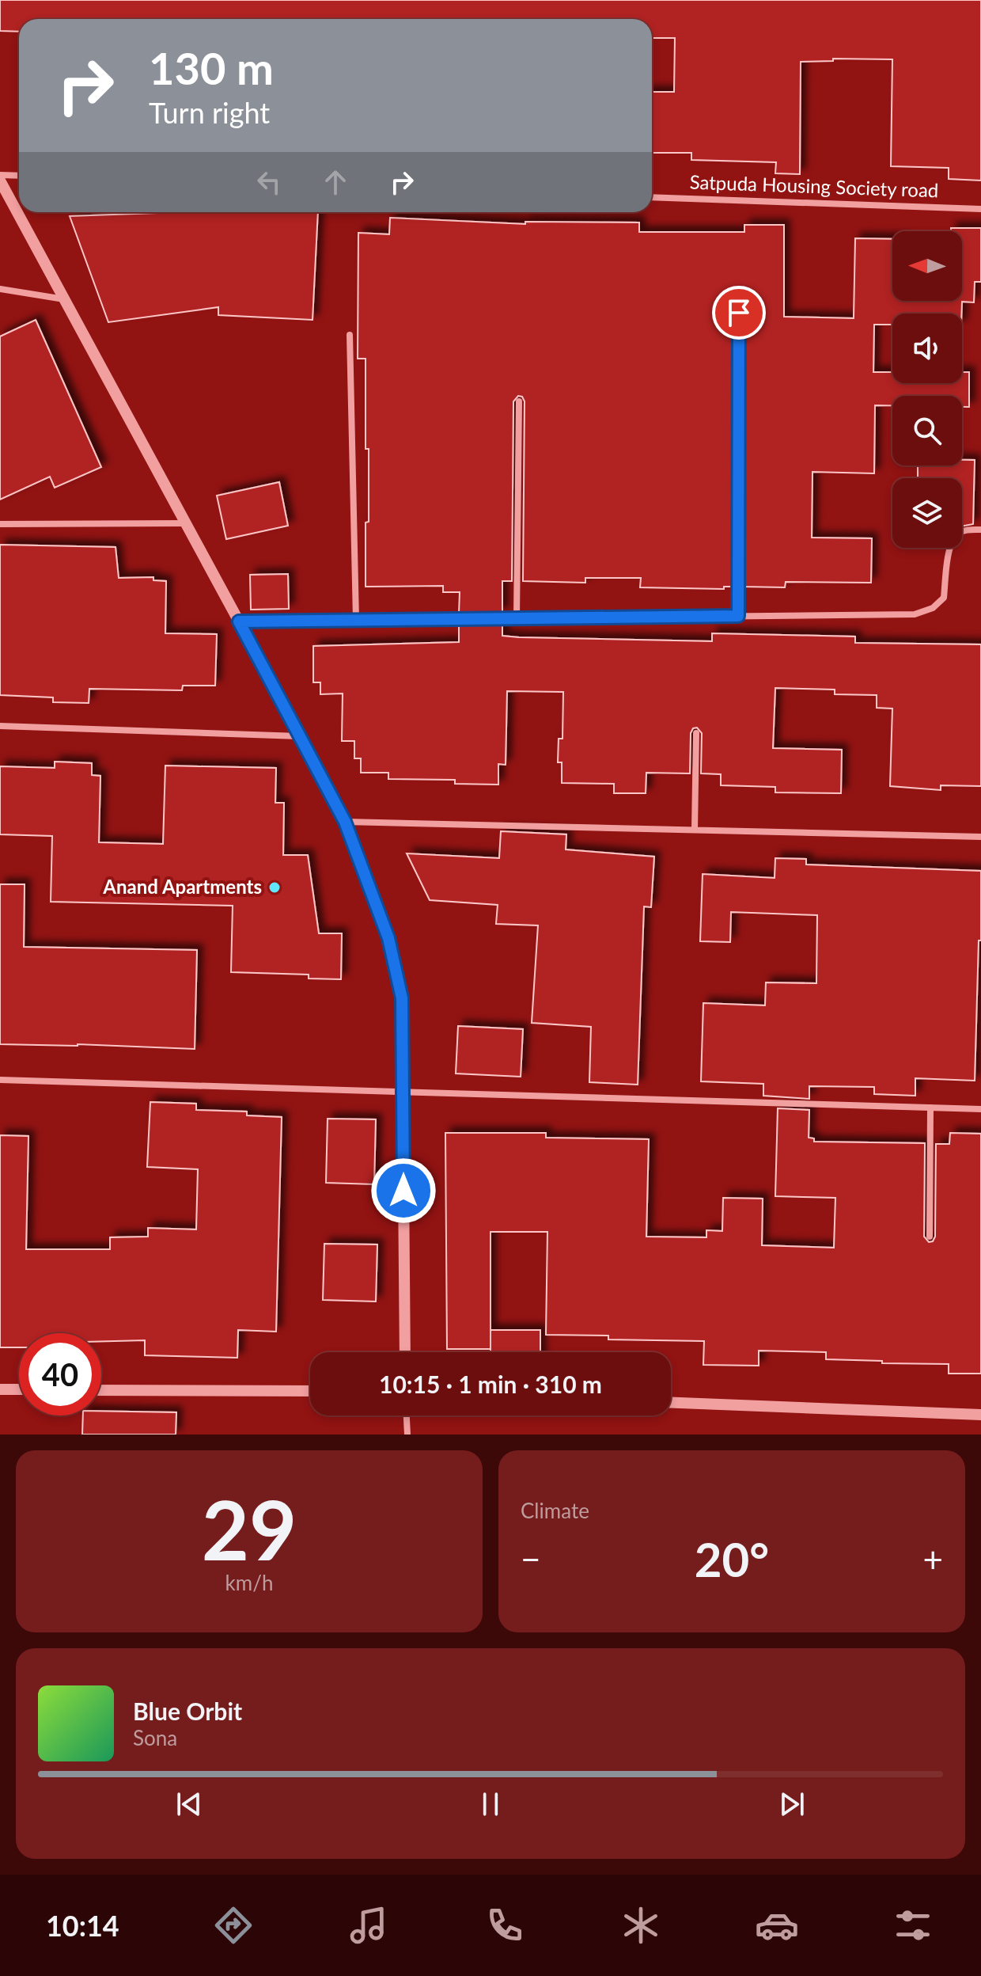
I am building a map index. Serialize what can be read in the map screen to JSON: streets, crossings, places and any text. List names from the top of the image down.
{
  "streets": {
    "street": ["Satpuda Housing Society road"]
  },
  "places": ["Anand Apartments"],
  "north": "left",
  "page": {
    "turn": ["130 m", "Turn right"],
    "limit": "40",
    "trip": "10:15 · 1 min · 310 m",
    "tile": [
      ["29", "km/h"],
      "Climate"
    ],
    "heat": ["−", "20°", "+"],
    "song": ["Blue Orbit", "Sona"],
    "tabs": "10:14"
  }
}
